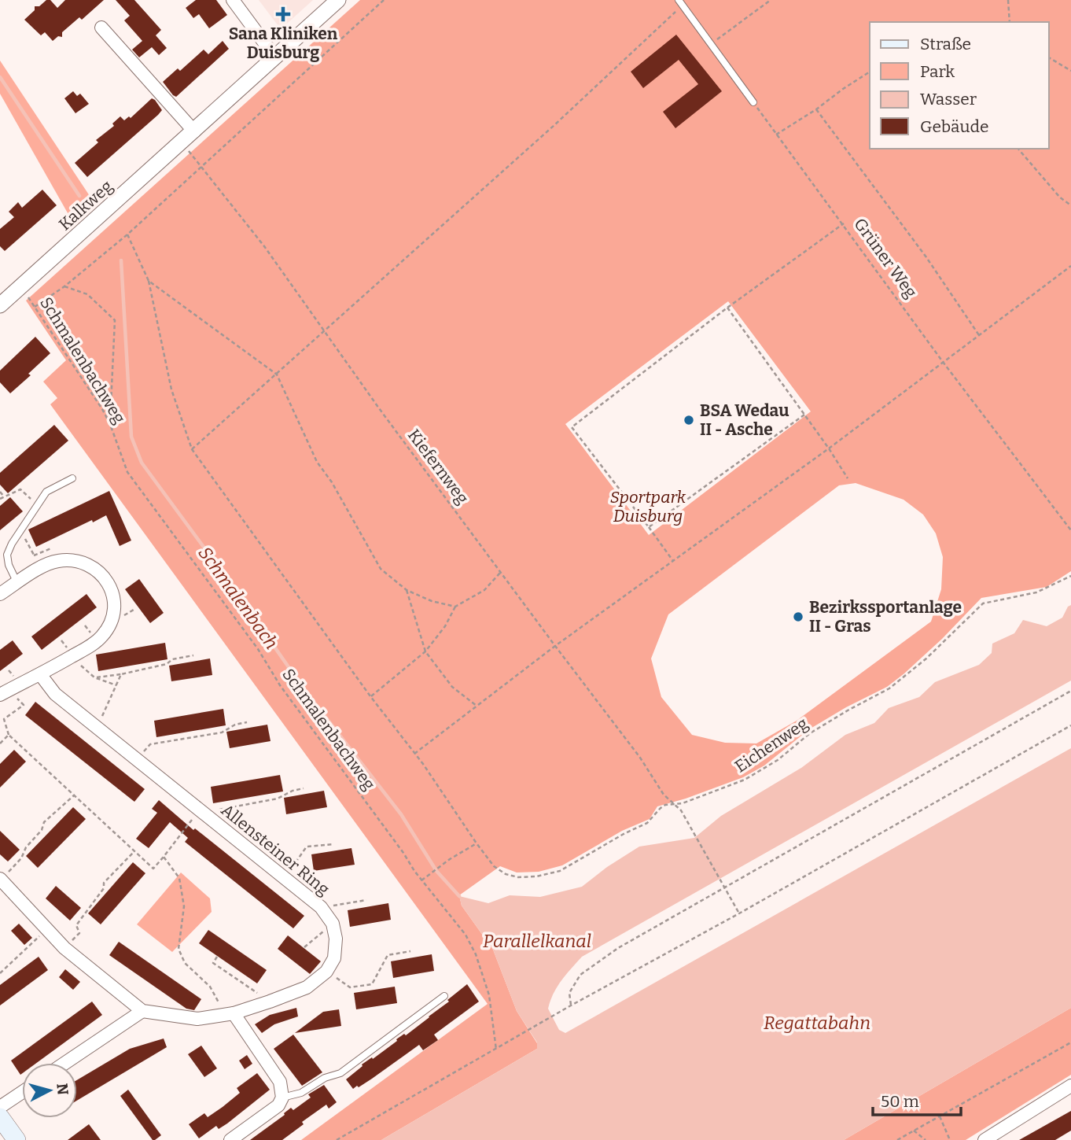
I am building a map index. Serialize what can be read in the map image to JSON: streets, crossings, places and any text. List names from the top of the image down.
{
  "streets": {
    "street": ["Kalkweg", "Allensteiner Ring"],
    "path": [
      "Grüner Weg",
      "Schmalenbachweg",
      "Kiefernweg",
      "Eichenweg"
    ]
  },
  "crossings": [
    ["Kalkweg", "Schmalenbachweg"],
    ["Kalkweg", "Kiefernweg"],
    ["Kiefernweg", "Eichenweg"]
  ],
  "water": ["Schmalenbach", "Parallelkanal", "Regattabahn"],
  "parks": ["Sportpark Duisburg"],
  "places": {
    "health": ["Sana Kliniken Duisburg"],
    "other": ["BSA Wedau II - Asche", "Bezirkssportanlage II - Gras"]
  },
  "legend": [
    "Straße",
    "Park",
    "Wasser",
    "Gebäude"
  ],
  "scale_bar": "50 m",
  "north": "right"
}
